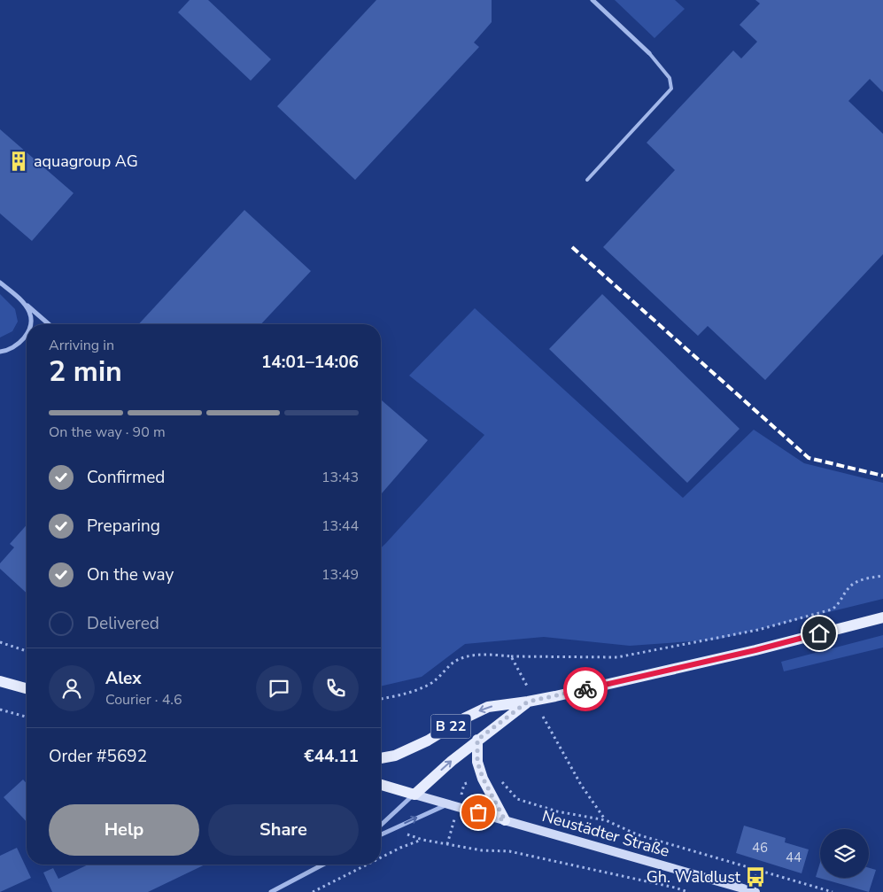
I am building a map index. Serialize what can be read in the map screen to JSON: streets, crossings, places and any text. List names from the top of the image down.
{
  "streets": {
    "main road": ["B 22", "Neustädter Straße"]
  },
  "crossings": [
    ["B 22", "Neustädter Straße"]
  ],
  "places": {
    "building": ["aquagroup AG"],
    "bus stop": ["Gh. Waldlust"]
  },
  "house_numbers": ["46", "44"],
  "page": {
    "heading": ["2 min", "Arriving in", "14:01–14:06"],
    "panel": [
      "Alex",
      "Courier · 4.6",
      "Order #5692",
      "€44.11"
    ],
    "bar": "On the way · 90 m",
    "list": [
      ["Confirmed", "13:43"],
      ["Preparing", "13:44"],
      ["On the way", "13:49"],
      "Delivered"
    ],
    "buttons": ["Help", "Share"]
  }
}
